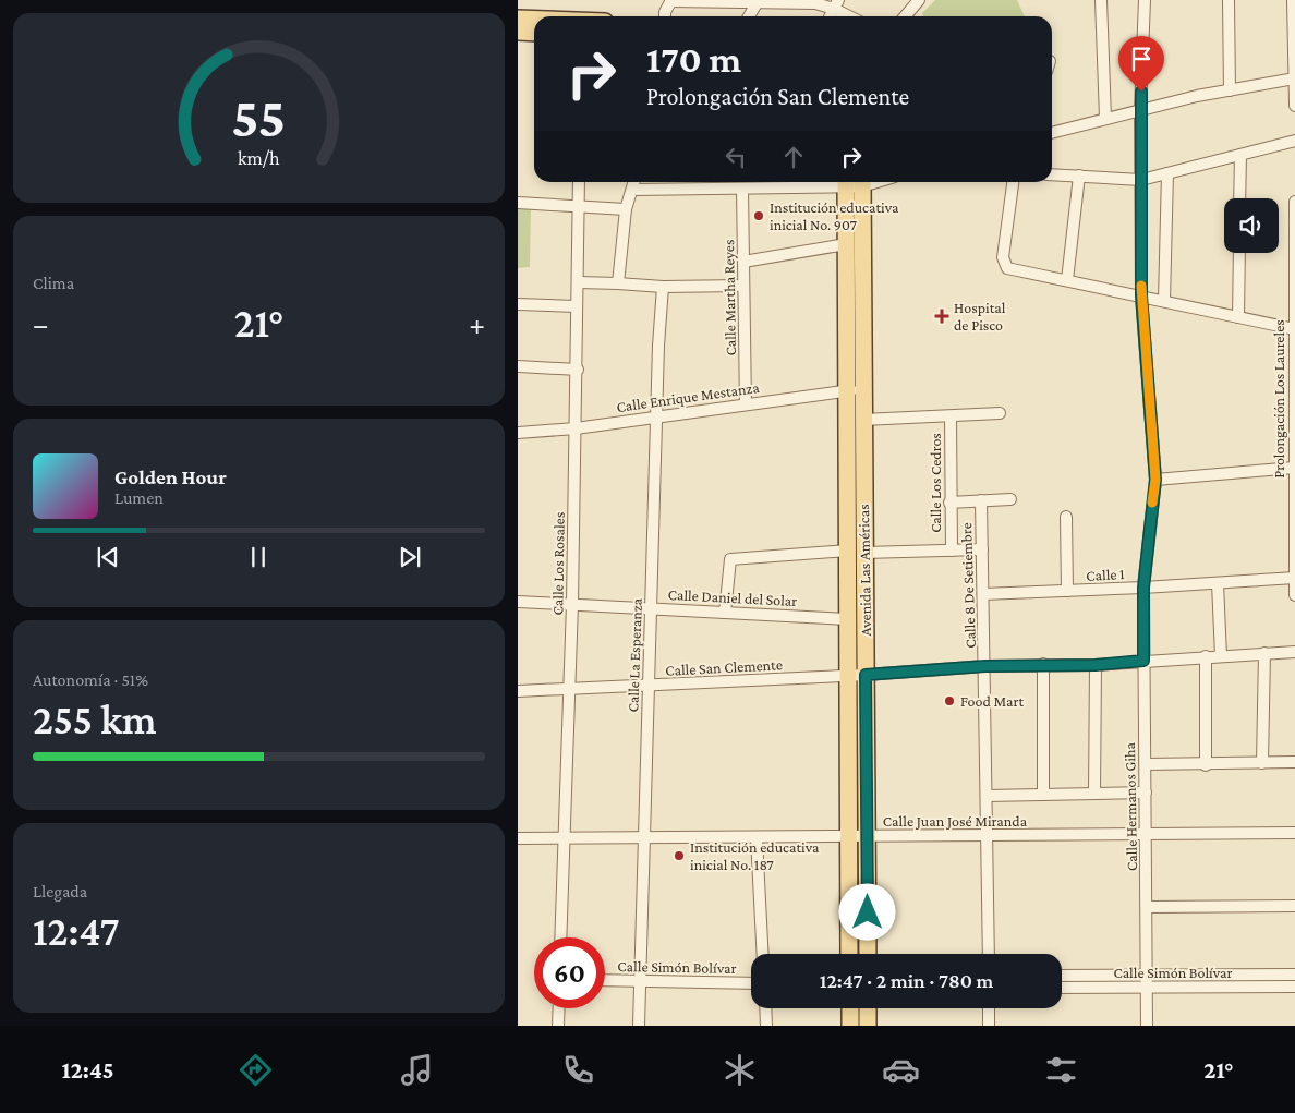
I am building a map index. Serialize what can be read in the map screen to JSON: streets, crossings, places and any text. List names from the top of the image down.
{
  "streets": {
    "main road": ["Avenida Las Américas"],
    "street": [
      "Calle Martha Reyes",
      "Calle Enrique Mestanza",
      "Prolongación Los Laureles",
      "Calle Los Cedros",
      "Calle Los Rosales",
      "Calle 1",
      "Calle 8 De Setiembre",
      "Calle Daniel del Solar",
      "Calle La Esperanza",
      "Calle San Clemente",
      "Calle Hermanos Giha",
      "Calle Juan José Miranda",
      "Calle Simón Bolívar"
    ]
  },
  "crossings": [
    ["Calle Martha Reyes", "Calle Enrique Mestanza"],
    ["Calle Enrique Mestanza", "Calle Los Rosales"],
    ["Calle Enrique Mestanza", "Avenida Las Américas"],
    ["Calle Enrique Mestanza", "Calle La Esperanza"],
    ["Prolongación Los Laureles", "Calle 1"],
    ["Calle Los Rosales", "Calle Daniel del Solar"],
    ["Calle Los Rosales", "Calle San Clemente"],
    ["Calle Los Rosales", "Calle Juan José Miranda"],
    ["Avenida Las Américas", "Calle Daniel del Solar"],
    ["Avenida Las Américas", "Calle San Clemente"],
    ["Avenida Las Américas", "Calle Juan José Miranda"],
    ["Calle 1", "Calle 8 De Setiembre"],
    ["Calle 1", "Calle Hermanos Giha"],
    ["Calle 8 De Setiembre", "Calle San Clemente"],
    ["Calle 8 De Setiembre", "Calle Juan José Miranda"],
    ["Calle Daniel del Solar", "Calle La Esperanza"],
    ["Calle La Esperanza", "Calle San Clemente"],
    ["Calle La Esperanza", "Calle Juan José Miranda"],
    ["Calle La Esperanza", "Calle Simón Bolívar"],
    ["Calle San Clemente", "Calle Hermanos Giha"],
    ["Calle Hermanos Giha", "Calle Juan José Miranda"],
    ["Calle Hermanos Giha", "Calle Simón Bolívar"]
  ],
  "places": {
    "other": ["Institución educativa inicial No. 907", "Food Mart", "Institución educativa inicial No. 187"],
    "health": ["Hospital de Pisco"]
  },
  "page": {
    "turn": ["170 m", "Prolongación San Clemente"],
    "tile": [
      "Clima",
      ["Autonomía · 51%", "255 km"],
      ["Llegada", "12:47"]
    ],
    "heat": ["−", "21°", "+"],
    "song": ["Golden Hour", "Lumen"],
    "limit": "60",
    "trip": "12:47 · 2 min · 780 m",
    "tabs": ["12:45", "21°"],
    "gauge": ["55", "km/h"]
  }
}
